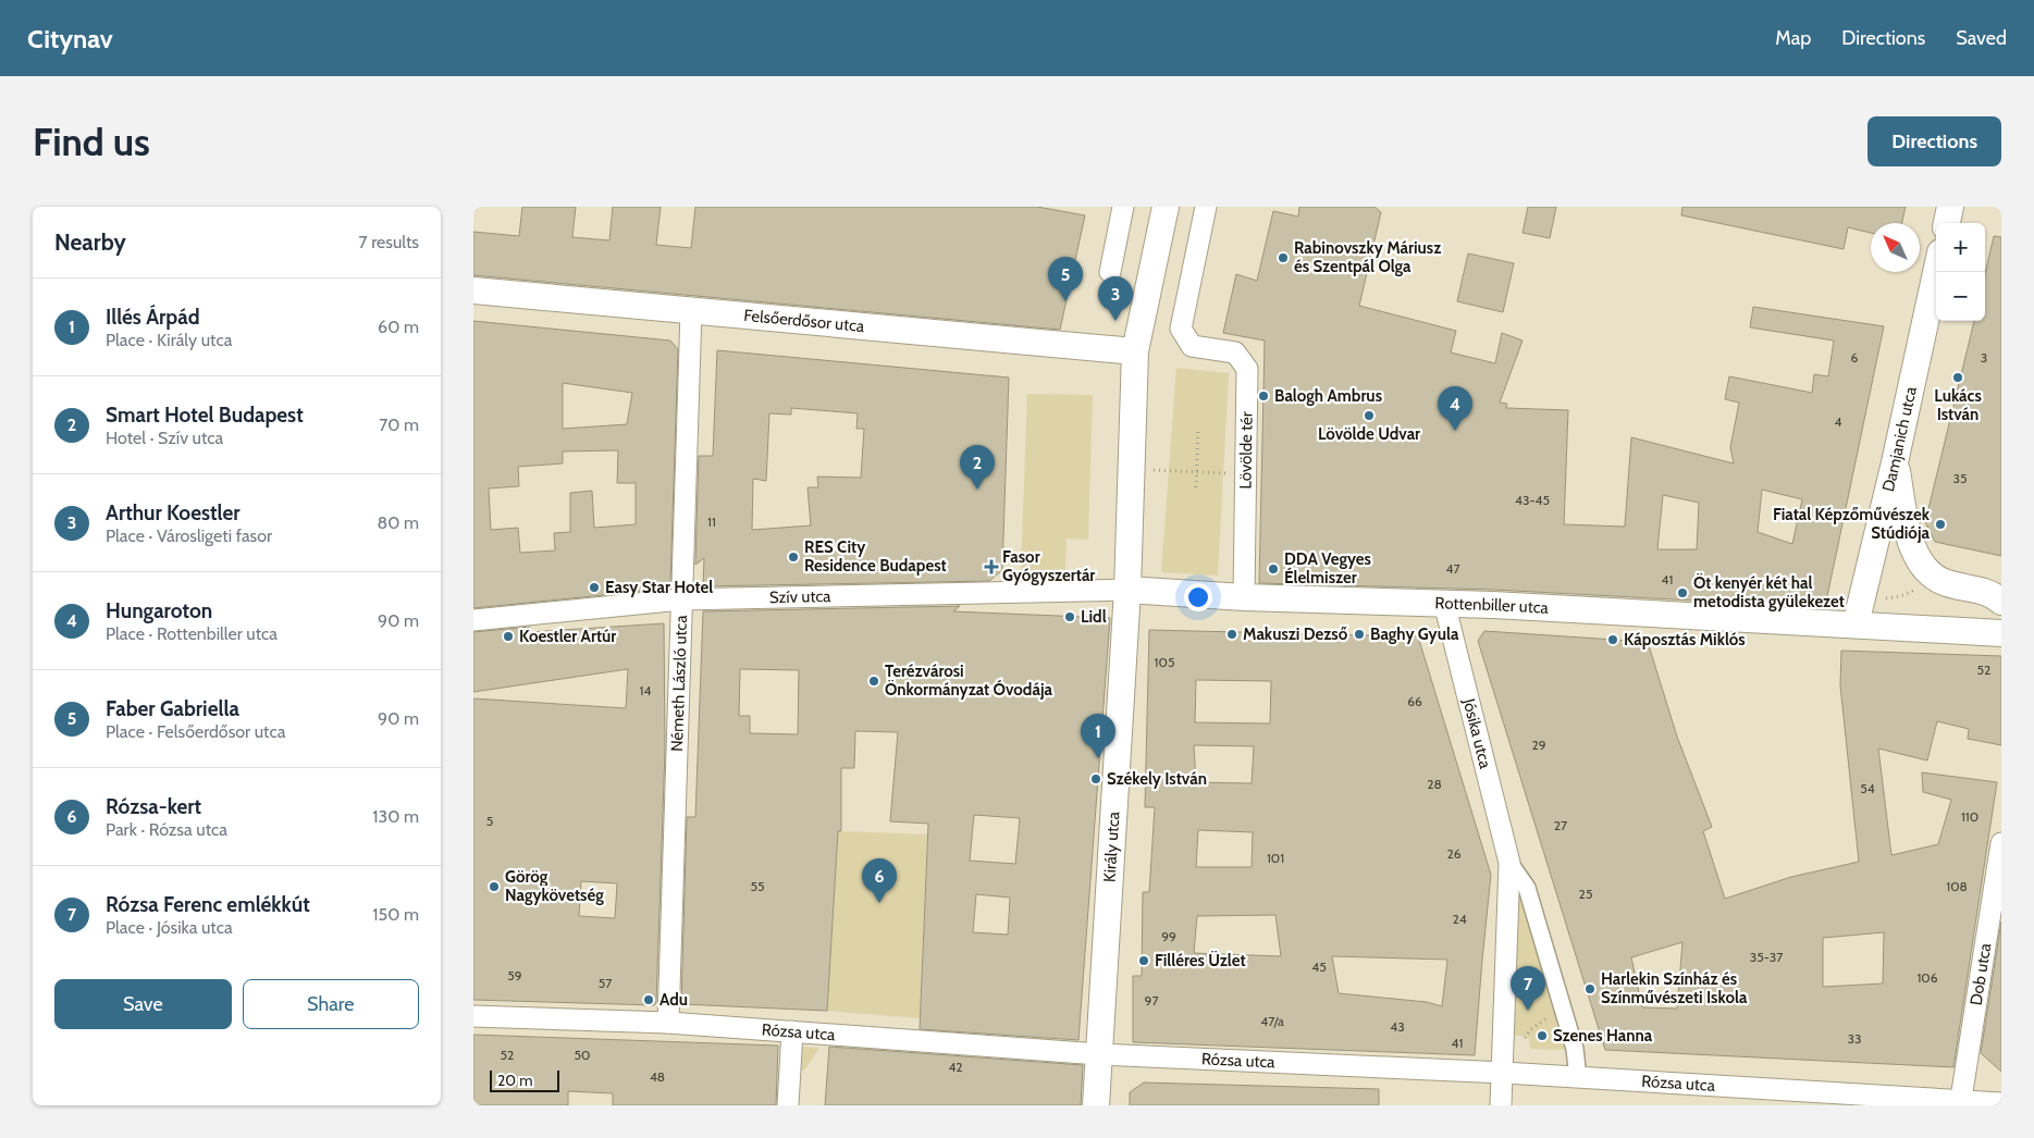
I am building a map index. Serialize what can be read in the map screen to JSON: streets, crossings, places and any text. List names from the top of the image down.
{
  "streets": {
    "street": [
      "Felsőerdősor utca",
      "Damjanich utca",
      "Lövölde tér",
      "Szív utca",
      "Rottenbiller utca",
      "Németh László utca",
      "Jósika utca",
      "Király utca",
      "Dob utca",
      "Rózsa utca"
    ]
  },
  "crossings": [
    ["Felsőerdősor utca", "Németh László utca"],
    ["Damjanich utca", "Rottenbiller utca"],
    ["Lövölde tér", "Rottenbiller utca"],
    ["Szív utca", "Rottenbiller utca"],
    ["Szív utca", "Németh László utca"],
    ["Szív utca", "Király utca"],
    ["Rottenbiller utca", "Jósika utca"],
    ["Rottenbiller utca", "Király utca"],
    ["Németh László utca", "Rózsa utca"],
    ["Jósika utca", "Rózsa utca"],
    ["Király utca", "Rózsa utca"],
    ["Dob utca", "Rózsa utca"]
  ],
  "places": {
    "other": [
      "Rabinovszky Máriusz és Szentpál Olga",
      "Lukács István",
      "Balogh Ambrus",
      "Lövölde Udvar",
      "Fiatal Képzőművészek Stúdiója",
      "RES City Residence Budapest",
      "DDA Vegyes Élelmiszer",
      "Easy Star Hotel",
      "Öt kenyér két hal metodista gyülekezet",
      "Lidl",
      "Makuszi Dezső",
      "Baghy Gyula",
      "Koestler Artúr",
      "Káposztás Miklós",
      "Terézvárosi Önkormányzat Óvodája",
      "Székely István",
      "Görög Nagykövetség",
      "Filléres Üzlet",
      "Harlekin Színház és Színművészeti Iskola",
      "Adu",
      "Szenes Hanna"
    ],
    "health": ["Fasor Gyógyszertár"]
  },
  "house_numbers": [
    "6",
    "3",
    "4",
    "35",
    "43-45",
    "11",
    "47",
    "41",
    "105",
    "52",
    "14",
    "66",
    "29",
    "28",
    "54",
    "110",
    "5",
    "27",
    "26",
    "101",
    "55",
    "108",
    "25",
    "24",
    "99",
    "35-37",
    "45",
    "59",
    "106",
    "57",
    "97",
    "47/a",
    "43",
    "33",
    "41",
    "52",
    "50",
    "42",
    "48"
  ],
  "scale_bar": "20 m",
  "north": "top left",
  "page": {
    "header": "Citynav",
    "nav": ["Map", "Directions", "Saved"],
    "buttons": [
      "Directions",
      ["Save", "Share"]
    ],
    "title": "Find us",
    "heading": ["Nearby", "7 results"],
    "map_buttons": ["+", "−"],
    "pins": [
      "5",
      "3",
      "4",
      "2",
      "1",
      "6",
      "7"
    ],
    "list": [
      {
        "mark": "1",
        "name": "Illés Árpád",
        "note": "Place · Király utca",
        "value": "60 m"
      },
      {
        "mark": "2",
        "name": "Smart Hotel Budapest",
        "note": "Hotel · Szív utca",
        "value": "70 m"
      },
      {
        "mark": "3",
        "name": "Arthur Koestler",
        "note": "Place · Városligeti fasor",
        "value": "80 m"
      },
      {
        "mark": "4",
        "name": "Hungaroton",
        "note": "Place · Rottenbiller utca",
        "value": "90 m"
      },
      {
        "mark": "5",
        "name": "Faber Gabriella",
        "note": "Place · Felsőerdősor utca",
        "value": "90 m"
      },
      {
        "mark": "6",
        "name": "Rózsa-kert",
        "note": "Park · Rózsa utca",
        "value": "130 m"
      },
      {
        "mark": "7",
        "name": "Rózsa Ferenc emlékkút",
        "note": "Place · Jósika utca",
        "value": "150 m"
      }
    ],
    "scale": "20 m"
  }
}
